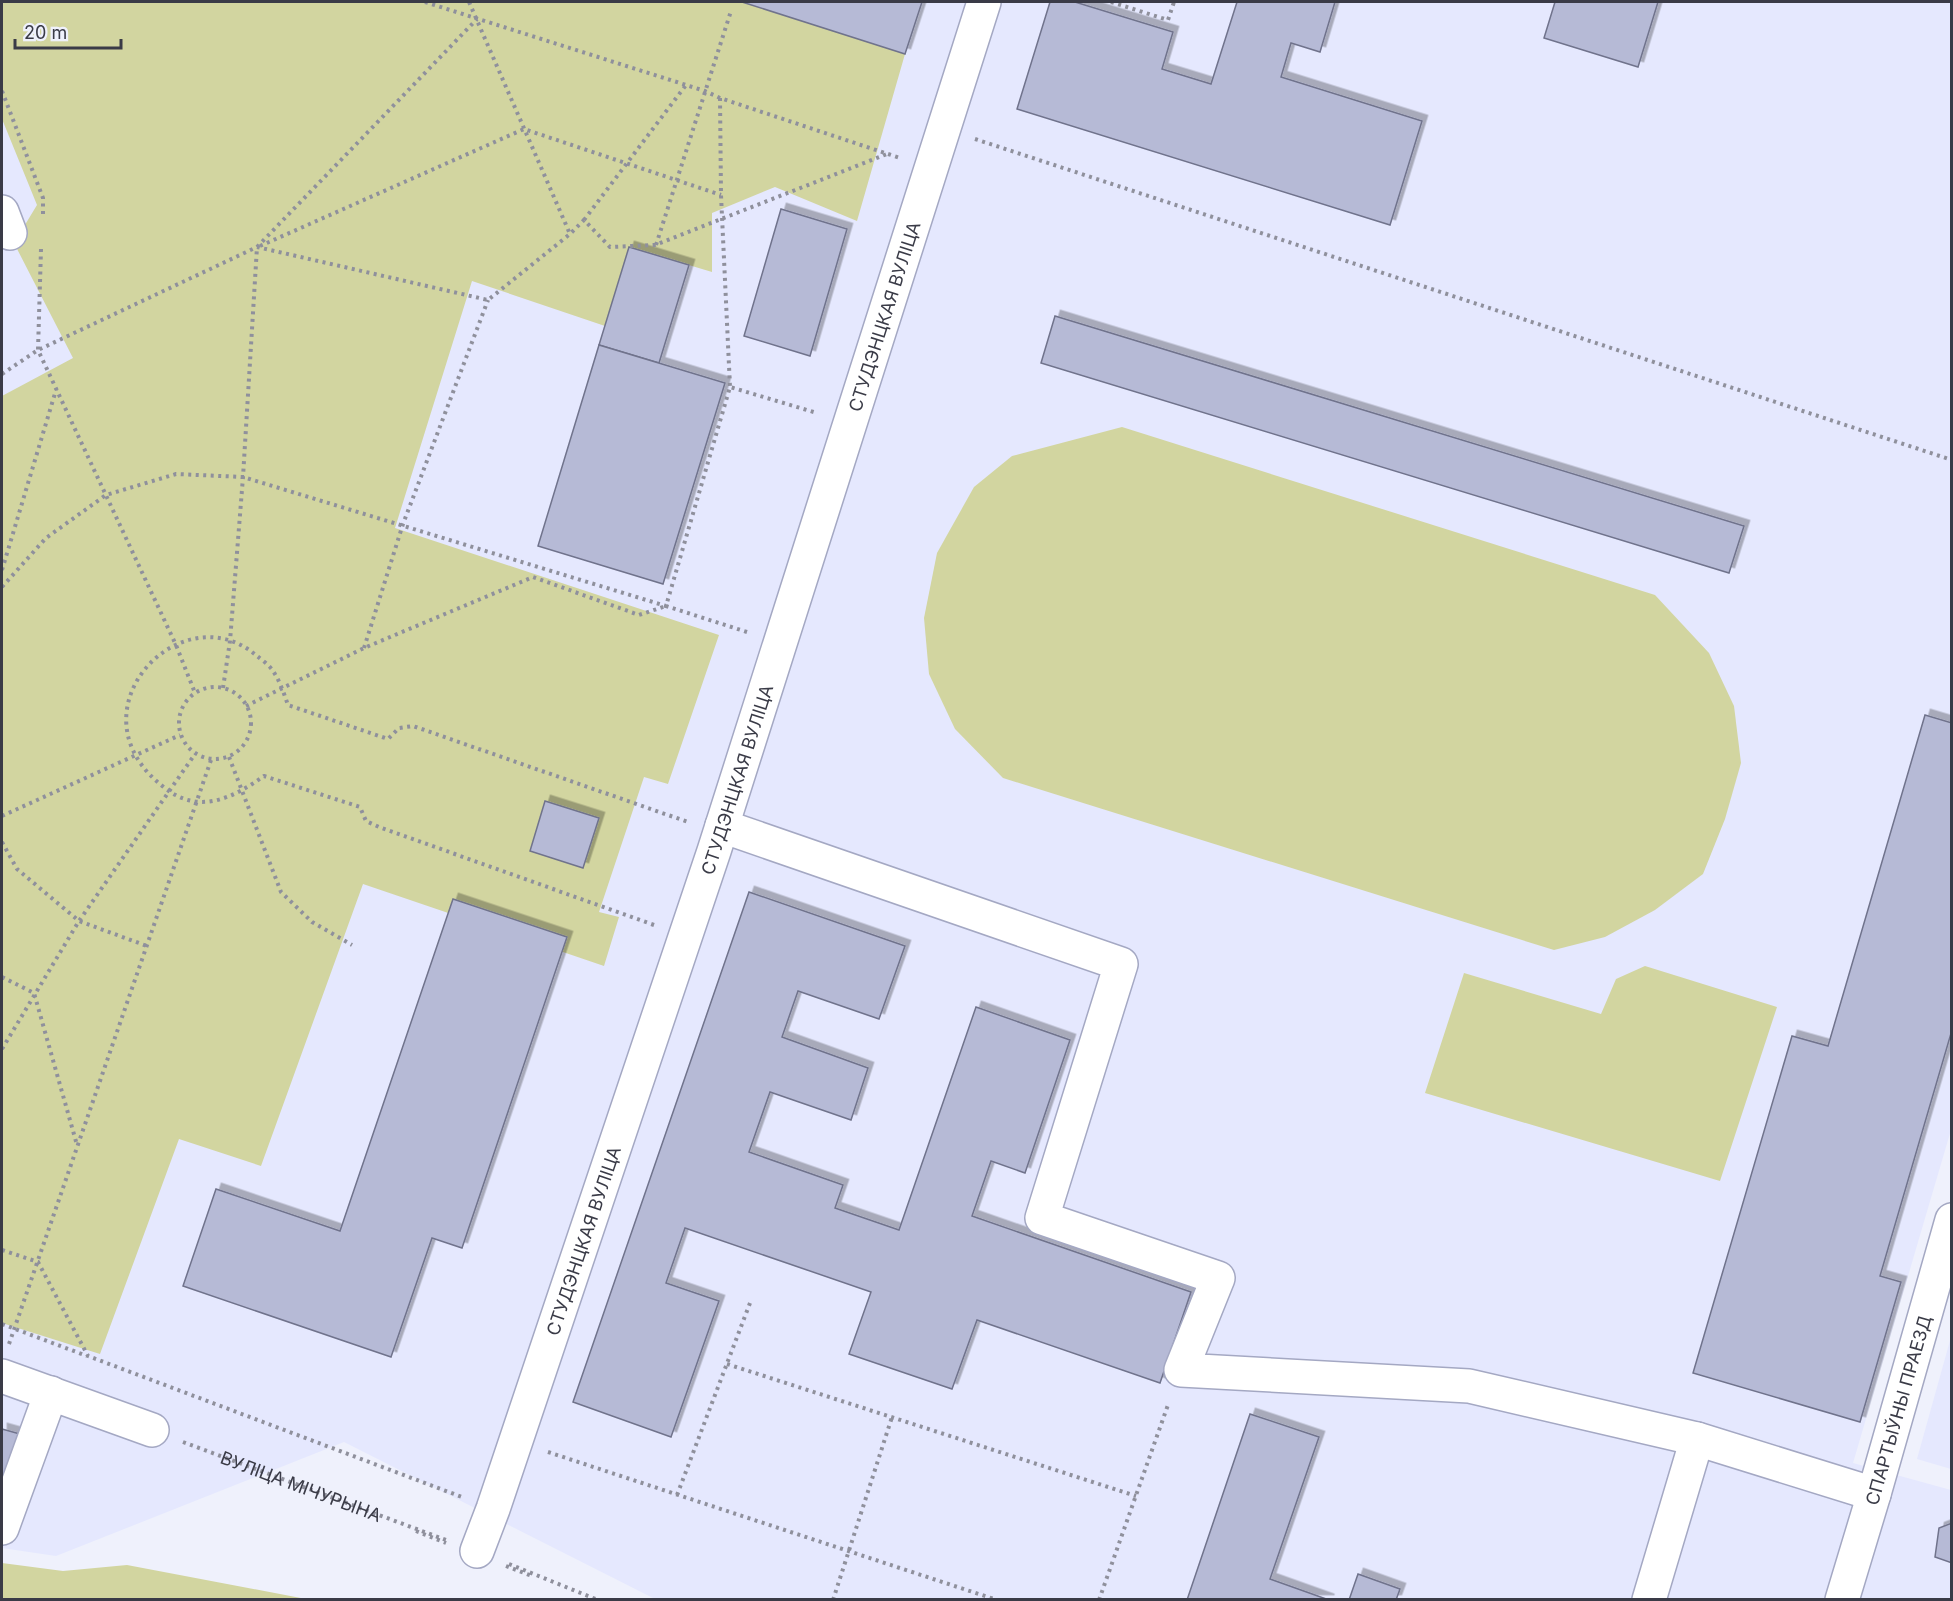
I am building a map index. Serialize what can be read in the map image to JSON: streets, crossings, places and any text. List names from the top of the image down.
{
  "streets": {
    "street": ["СТУДЭНЦКАЯ ВУЛІЦА", "СПАРТЫЎНЫ ПРАЕЗД"],
    "path": ["ВУЛІЦА МІЧУРЫНА"]
  },
  "crossings": [
    ["СТУДЭНЦКАЯ ВУЛІЦА", "ВУЛІЦА МІЧУРЫНА"]
  ],
  "scale_bar": "20 m"
}
